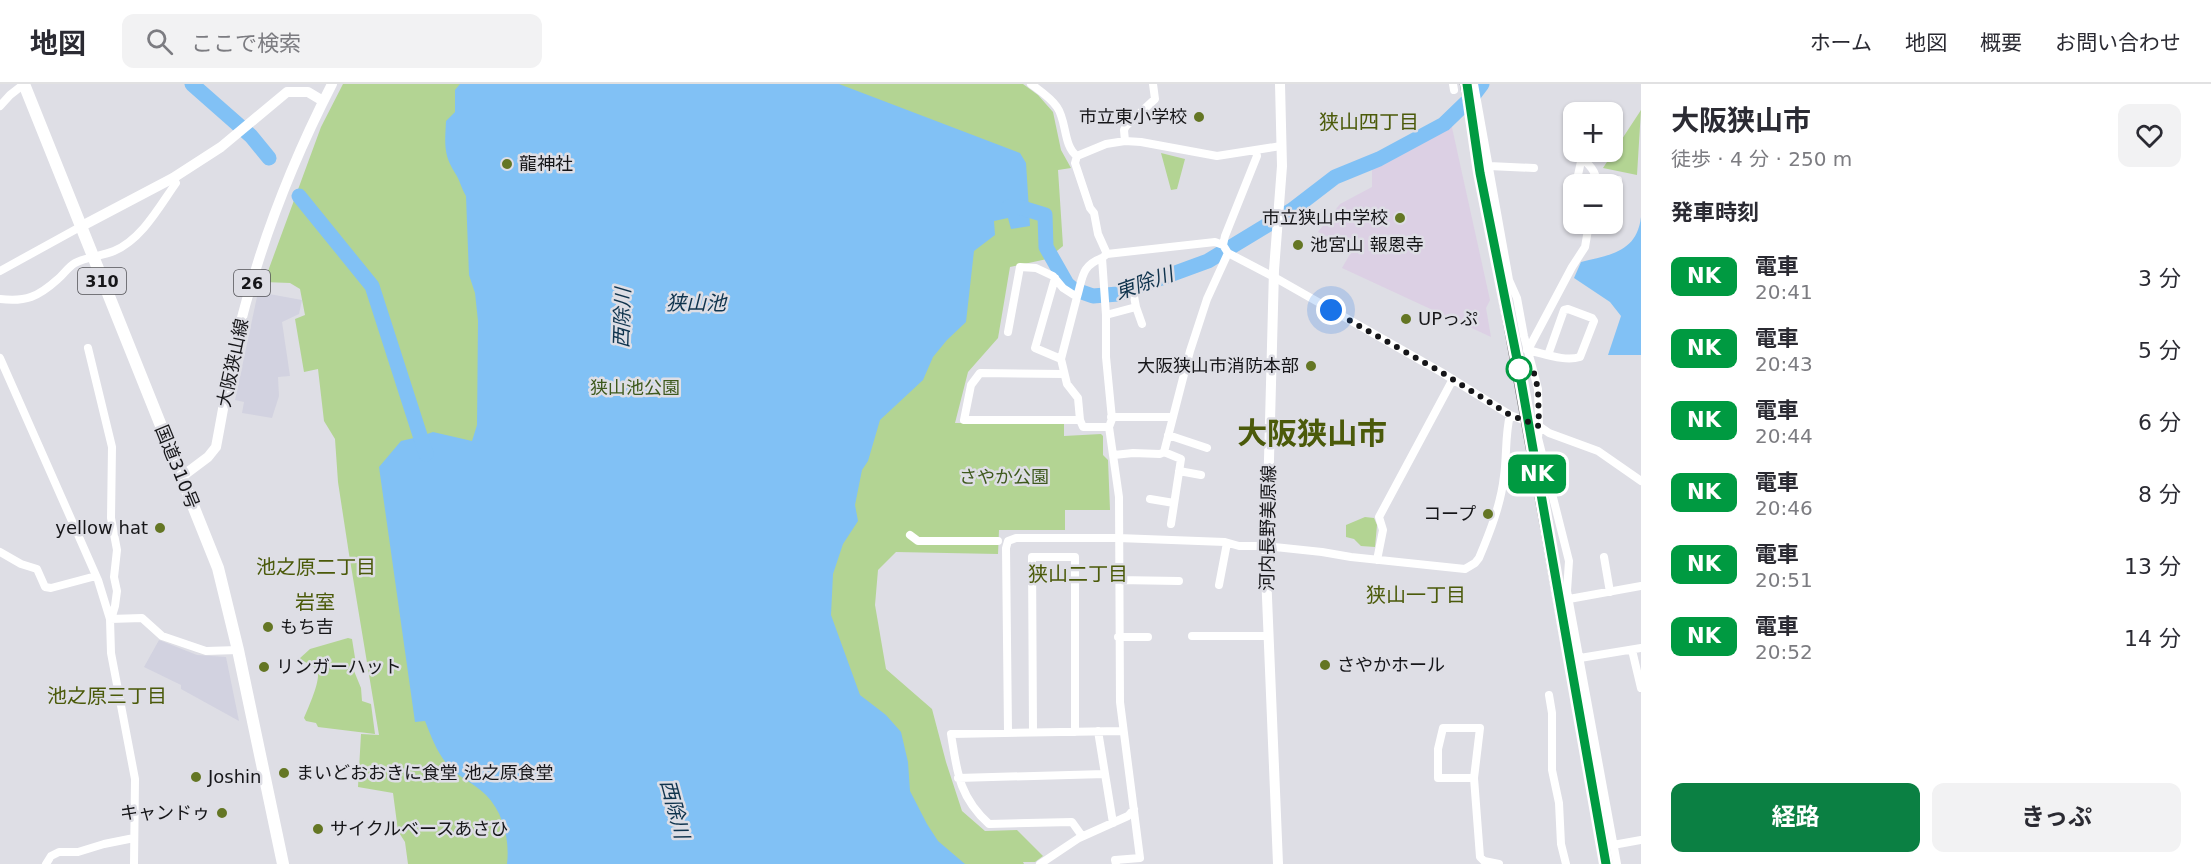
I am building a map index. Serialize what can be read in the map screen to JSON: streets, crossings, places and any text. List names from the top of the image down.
{
  "streets": {
    "highway": ["310", "国道310号"],
    "main road": ["26", "大阪狭山線", "河内長野美原線"]
  },
  "crossings": [
    ["大阪狭山線", "国道310号"]
  ],
  "districts": [
    "狭山四丁目",
    "大阪狭山市",
    "池之原二丁目",
    "狭山二丁目",
    "狭山一丁目",
    "岩室",
    "池之原三丁目"
  ],
  "water": ["東除川", "狭山池", "西除川"],
  "parks": ["狭山池公園", "さやか公園"],
  "places": [
    "市立東小学校",
    "龍神社",
    "市立狭山中学校",
    "池宮山 報恩寺",
    "UPっぷ",
    "大阪狭山市消防本部",
    "コープ",
    "yellow hat",
    "もち吉",
    "さやかホール",
    "リンガーハット",
    "まいどおおきに食堂 池之原食堂",
    "Joshin",
    "キャンドゥ",
    "サイクルベースあさひ"
  ],
  "page": {
    "header": "地図",
    "search": "ここで検索",
    "nav": [
      "ホーム",
      "地図",
      "概要",
      "お問い合わせ"
    ],
    "on_map": "NK",
    "heading": [
      ["大阪狭山市", "徒歩 · 4 分 · 250 m"],
      "発車時刻"
    ],
    "map_buttons": ["+", "−"],
    "list": [
      {
        "mark": "NK",
        "name": "電車",
        "note": "20:41",
        "value": "3 分"
      },
      {
        "mark": "NK",
        "name": "電車",
        "note": "20:43",
        "value": "5 分"
      },
      {
        "mark": "NK",
        "name": "電車",
        "note": "20:44",
        "value": "6 分"
      },
      {
        "mark": "NK",
        "name": "電車",
        "note": "20:46",
        "value": "8 分"
      },
      {
        "mark": "NK",
        "name": "電車",
        "note": "20:51",
        "value": "13 分"
      },
      {
        "mark": "NK",
        "name": "電車",
        "note": "20:52",
        "value": "14 分"
      }
    ],
    "buttons": ["経路", "きっぷ"]
  }
}
